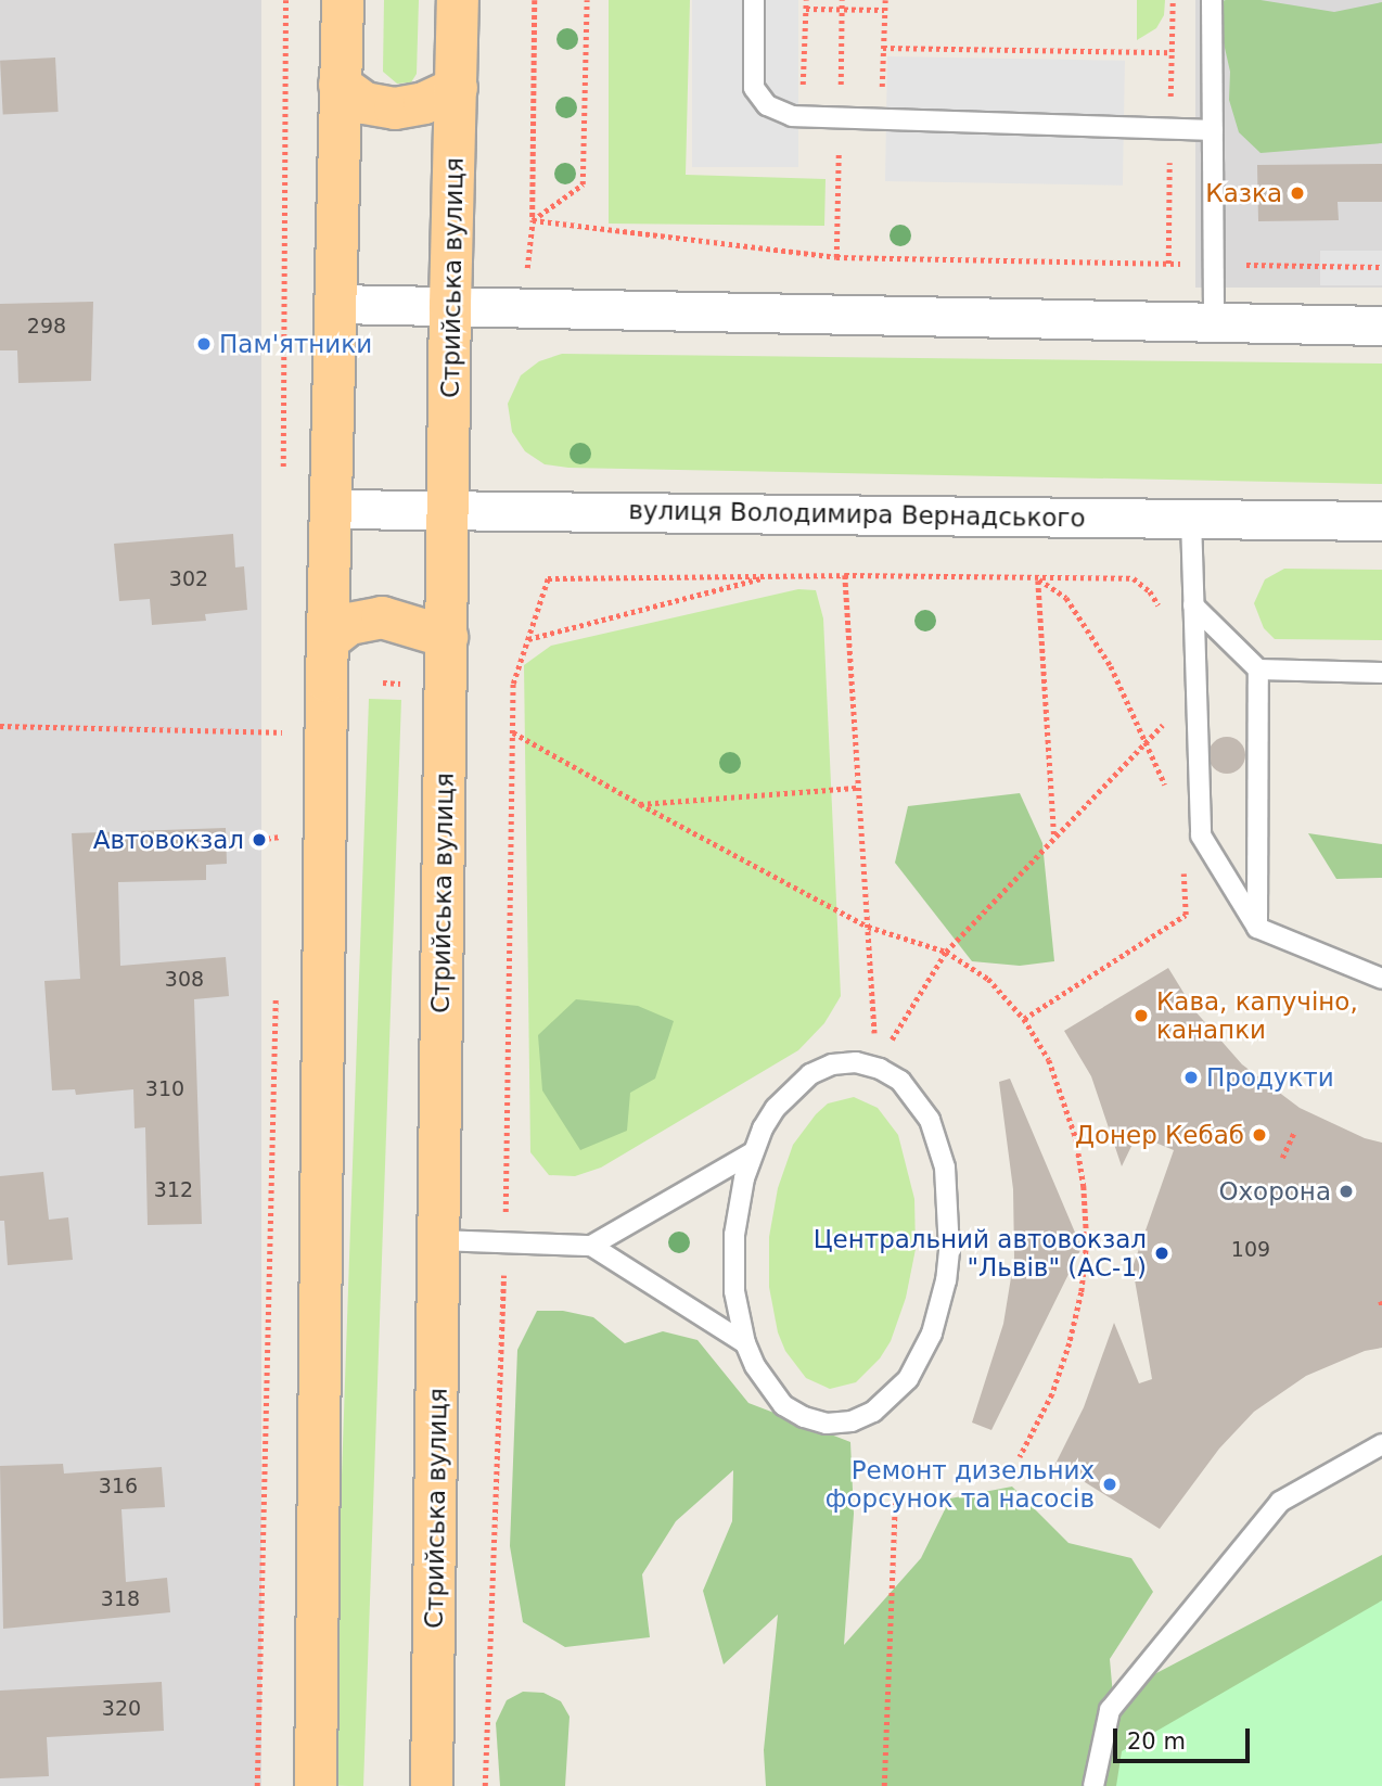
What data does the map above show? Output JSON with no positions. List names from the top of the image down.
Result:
{
  "streets": {
    "main road": ["Стрийська вулиця"],
    "street": ["вулиця Володимира Вернадського"]
  },
  "crossings": [
    ["Стрийська вулиця", "вулиця Володимира Вернадського"]
  ],
  "places": [
    "Казка",
    "Пам'ятники",
    "Автовокзал",
    "Кава, капучіно, канапки",
    "Продукти",
    "Донер Кебаб",
    "Охорона",
    "Центральний автовокзал \"Львів\" (АС-1)",
    "Ремонт дизельних форсунок та насосів"
  ],
  "house_numbers": [
    "298",
    "302",
    "308",
    "310",
    "312",
    "109",
    "316",
    "318",
    "320"
  ],
  "scale_bar": "20 m"
}
